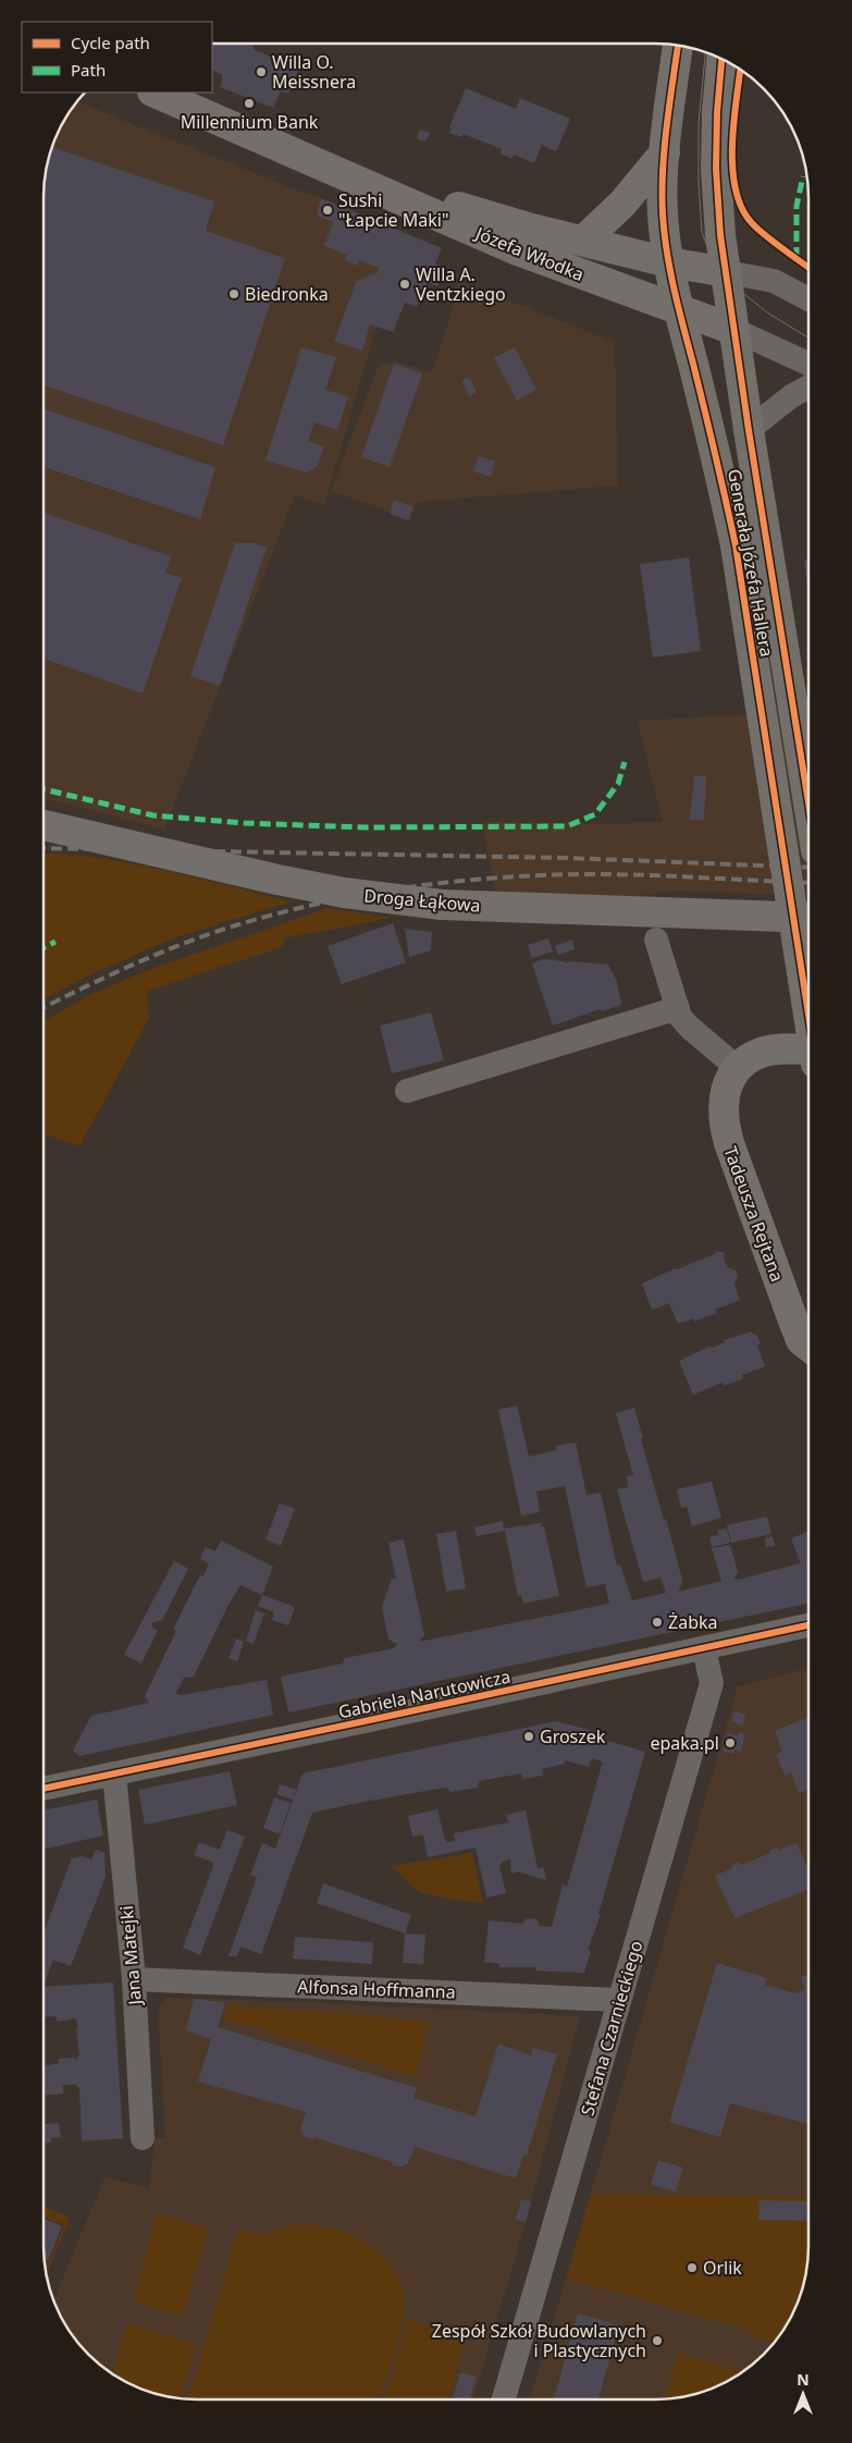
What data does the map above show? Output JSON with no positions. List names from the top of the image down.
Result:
{
  "streets": {
    "main road": [
      "Józefa Włodka",
      "Generała Józefa Hallera",
      "Droga Łąkowa",
      "Tadeusza Rejtana"
    ],
    "street": [
      "Gabriela Narutowicza",
      "Jana Matejki",
      "Alfonsa Hoffmanna",
      "Stefana Czarnieckiego"
    ]
  },
  "crossings": [
    ["Józefa Włodka", "Generała Józefa Hallera"],
    ["Gabriela Narutowicza", "Jana Matejki"],
    ["Gabriela Narutowicza", "Stefana Czarnieckiego"],
    ["Jana Matejki", "Alfonsa Hoffmanna"],
    ["Alfonsa Hoffmanna", "Stefana Czarnieckiego"]
  ],
  "places": [
    "Willa O. Meissnera",
    "Millennium Bank",
    "Sushi \"Łapcie Maki\"",
    "Willa A. Ventzkiego",
    "Biedronka",
    "Żabka",
    "Groszek",
    "epaka.pl",
    "Orlik",
    "Zespół Szkół Budowlanych i Plastycznych"
  ],
  "legend": ["Cycle path", "Path"],
  "north": "top"
}
